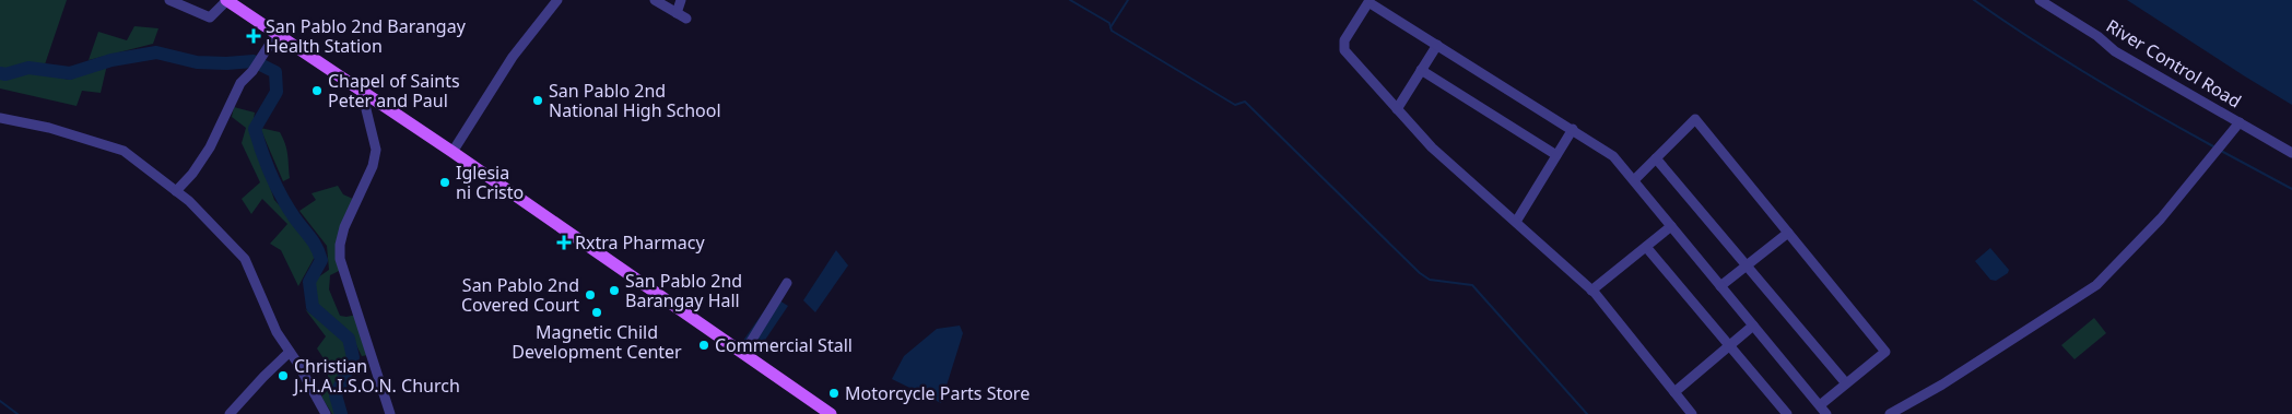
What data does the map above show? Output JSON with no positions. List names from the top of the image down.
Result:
{
  "streets": {
    "street": ["River Control Road"]
  },
  "places": {
    "health": ["San Pablo 2nd Barangay Health Station", "Rxtra Pharmacy"],
    "other": [
      "Chapel of Saints Peter and Paul",
      "San Pablo 2nd National High School",
      "Iglesia ni Cristo",
      "San Pablo 2nd Barangay Hall",
      "San Pablo 2nd Covered Court",
      "Magnetic Child Development Center",
      "Commercial Stall",
      "Christian J.H.A.I.S.O.N. Church",
      "Motorcycle Parts Store"
    ]
  }
}
